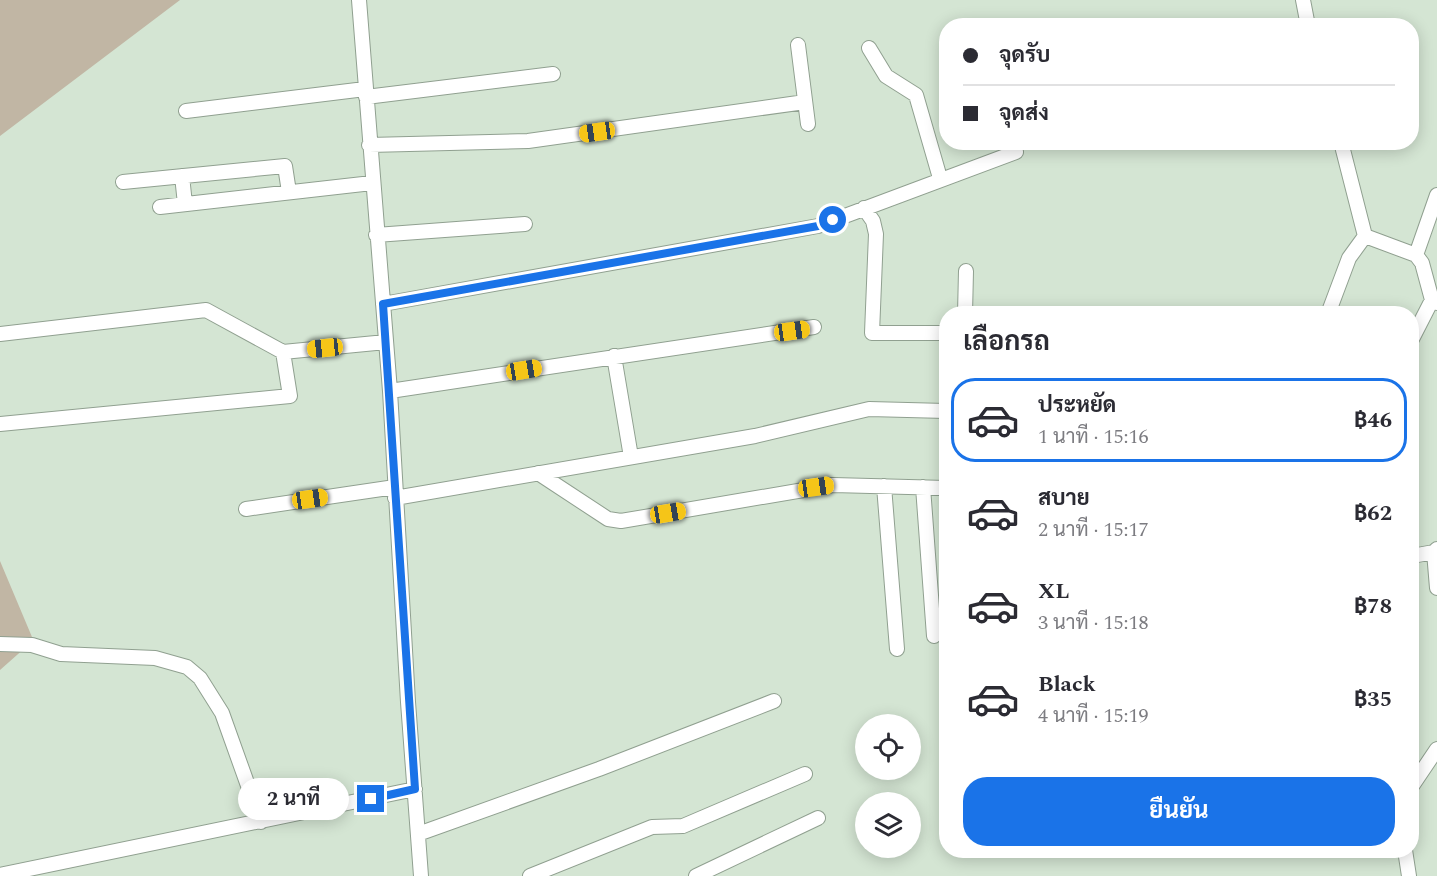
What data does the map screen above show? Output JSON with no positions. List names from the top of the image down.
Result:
{
  "page": {
    "banner": ["จุดรับ", "จุดส่ง"],
    "heading": "เลือกรถ",
    "list": [
      {
        "name": "ประหยัด",
        "note": "1 นาที · 15:16",
        "value": "฿46"
      },
      {
        "name": "สบาย",
        "note": "2 นาที · 15:17",
        "value": "฿62"
      },
      {
        "name": "XL",
        "note": "3 นาที · 15:18",
        "value": "฿78"
      },
      {
        "name": "Black",
        "note": "4 นาที · 15:19",
        "value": "฿35"
      }
    ],
    "buttons": "ยืนยัน",
    "bubble": "2 นาที"
  }
}
